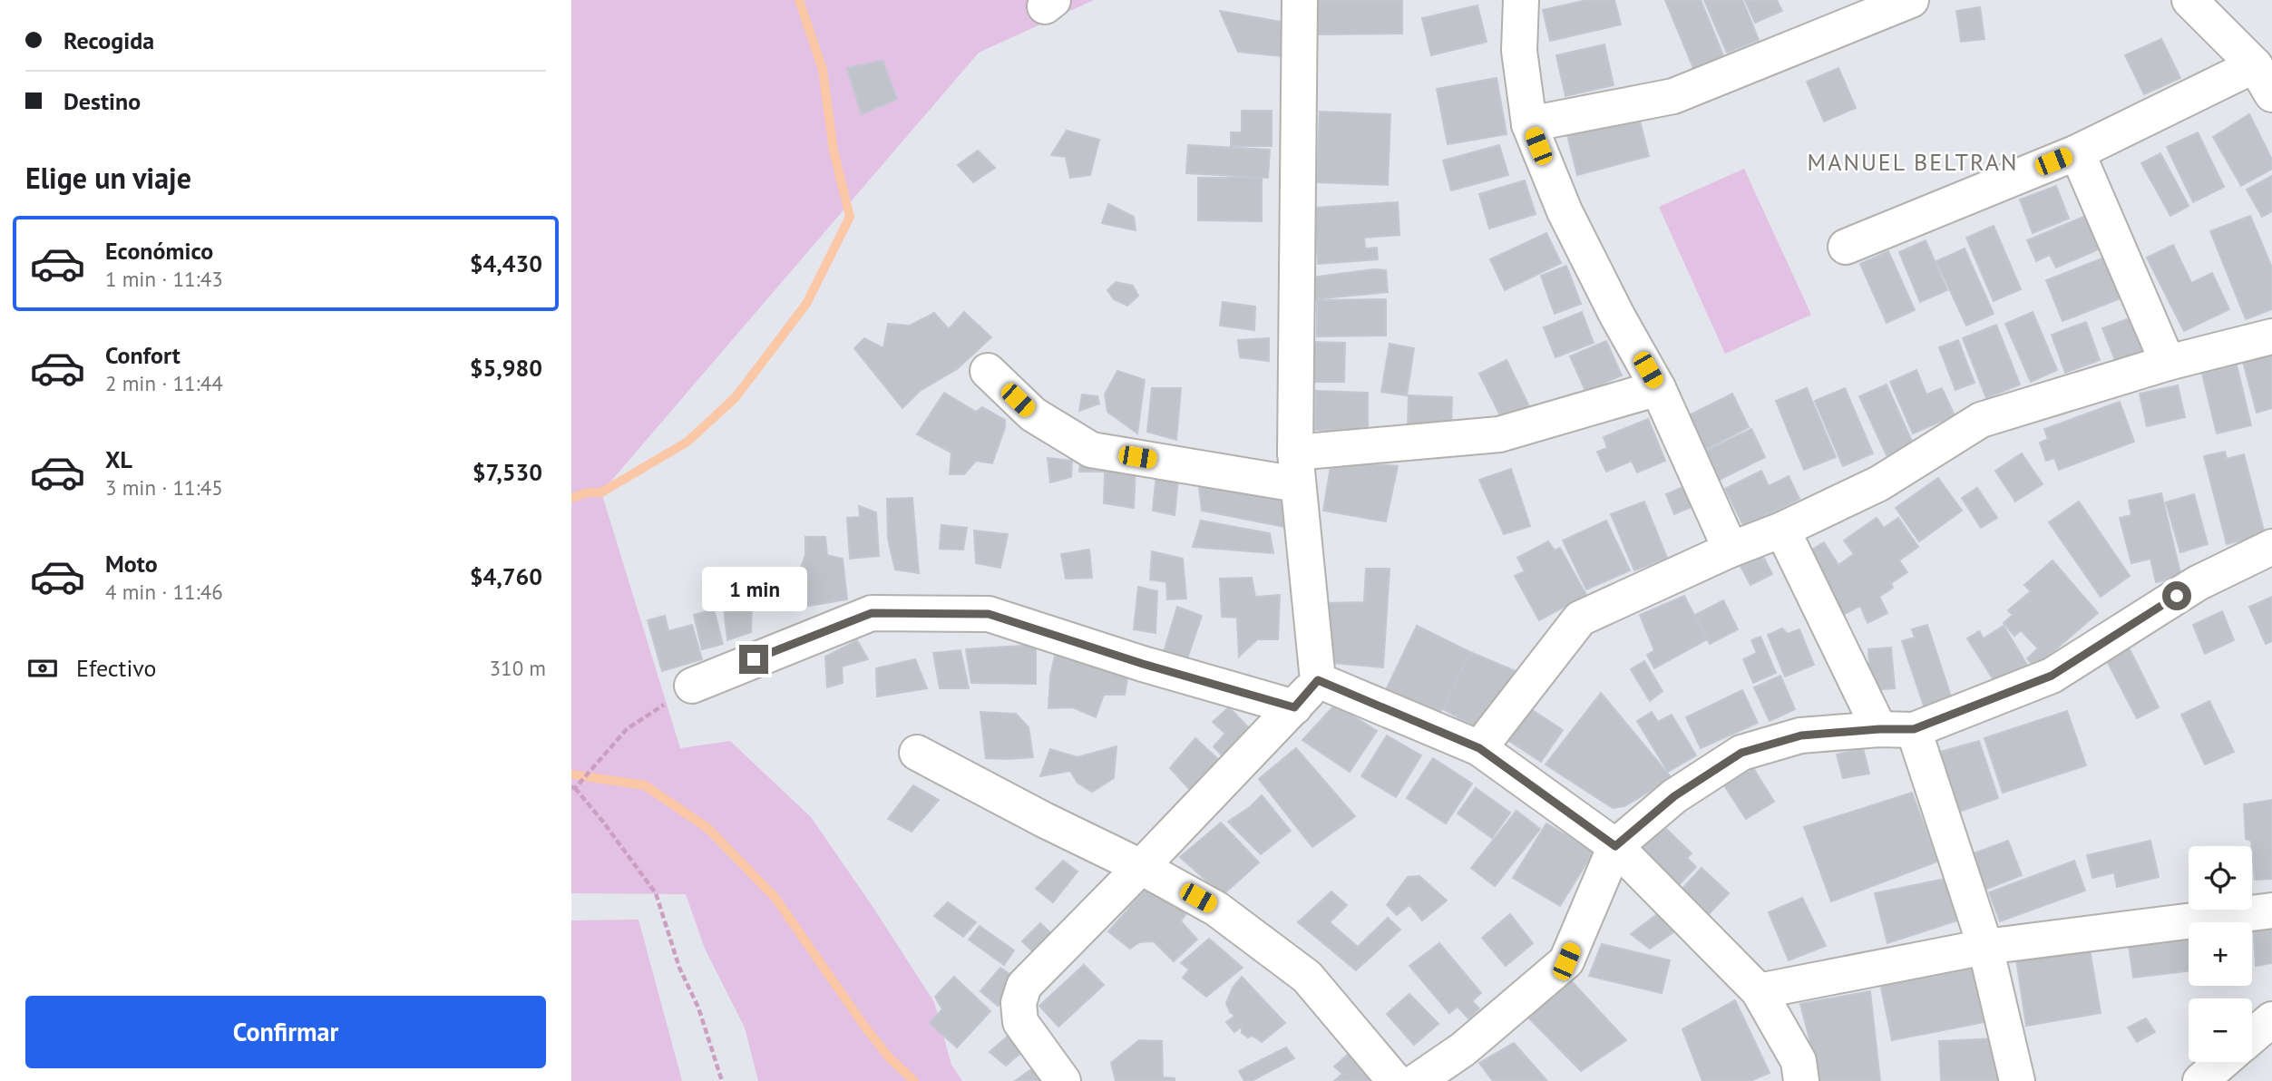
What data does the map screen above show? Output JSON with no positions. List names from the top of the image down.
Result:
{
  "districts": ["MANUEL BELTRAN"],
  "page": {
    "banner": ["Recogida", "Destino"],
    "heading": "Elige un viaje",
    "list": [
      {
        "name": "Económico",
        "note": "1 min · 11:43",
        "value": "$4,430"
      },
      {
        "name": "Confort",
        "note": "2 min · 11:44",
        "value": "$5,980"
      },
      {
        "name": "XL",
        "note": "3 min · 11:45",
        "value": "$7,530"
      },
      {
        "name": "Moto",
        "note": "4 min · 11:46",
        "value": "$4,760"
      }
    ],
    "bubble": "1 min",
    "pay": ["Efectivo", "310 m"],
    "map_buttons": ["+", "−"],
    "buttons": "Confirmar"
  }
}
